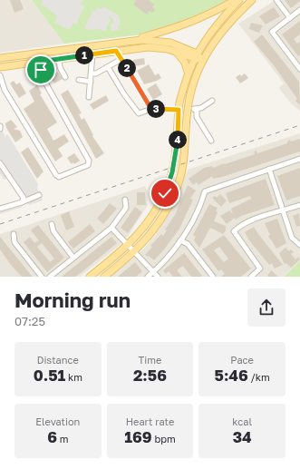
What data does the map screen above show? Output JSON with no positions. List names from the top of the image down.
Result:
{
  "page": {
    "pins": [
      "1",
      "2",
      "3",
      "4"
    ],
    "heading": ["Morning run", "07:25"],
    "stats": [
      ["Distance", "0.51 km"],
      ["Time", "2:56"],
      ["Pace", "5:46 /km"],
      ["Elevation", "6 m"],
      ["Heart rate", "169 bpm"],
      ["kcal", "34"]
    ]
  }
}
